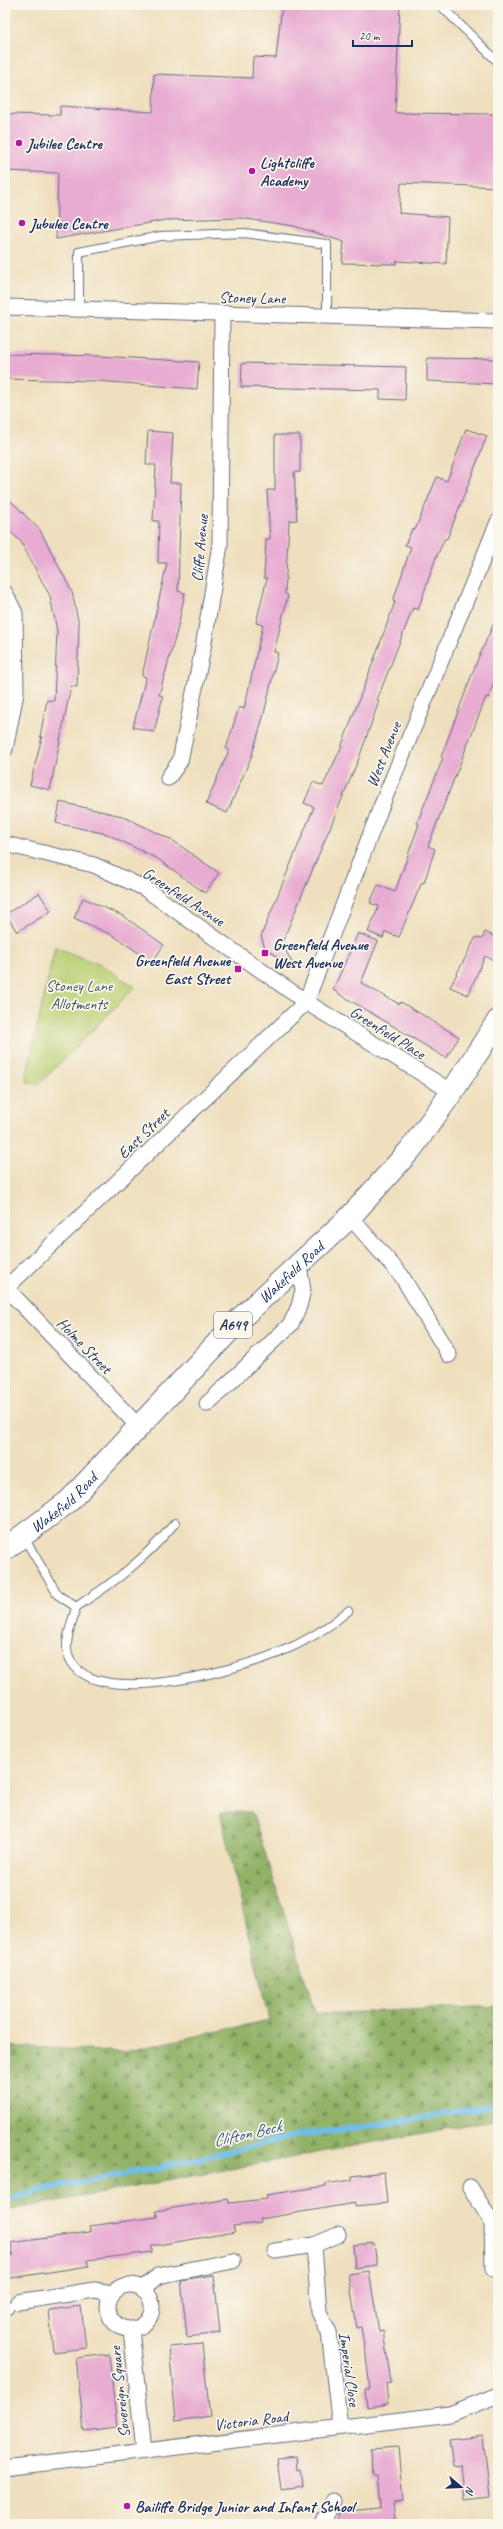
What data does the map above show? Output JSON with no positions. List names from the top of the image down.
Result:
{
  "streets": {
    "main road": ["Wakefield Road", "A649"],
    "street": [
      "Stoney Lane",
      "Cliffe Avenue",
      "West Avenue",
      "Greenfield Avenue",
      "Greenfield Place",
      "East Street",
      "Holme Street",
      "Imperial Close",
      "Sovereign Square",
      "Victoria Road"
    ]
  },
  "crossings": [
    ["Stoney Lane", "Cliffe Avenue"],
    ["West Avenue", "Greenfield Avenue"],
    ["West Avenue", "Greenfield Place"],
    ["West Avenue", "East Street"],
    ["Greenfield Avenue", "Greenfield Place"],
    ["Greenfield Avenue", "East Street"],
    ["Greenfield Place", "East Street"],
    ["Greenfield Place", "Wakefield Road"],
    ["East Street", "Holme Street"],
    ["Wakefield Road", "Holme Street"],
    ["Imperial Close", "Victoria Road"],
    ["Sovereign Square", "Victoria Road"]
  ],
  "water": ["Clifton Beck"],
  "parks": ["Stoney Lane Allotments"],
  "places": {
    "other": [
      "Jubilee Centre",
      "Lightcliffe Academy",
      "Jubulee Centre",
      "Bailiffe Bridge Junior and Infant School"
    ],
    "transit": ["Greenfield Avenue West Avenue", "Greenfield Avenue East Street"]
  },
  "scale_bar": "20 m",
  "north": "right"
}
